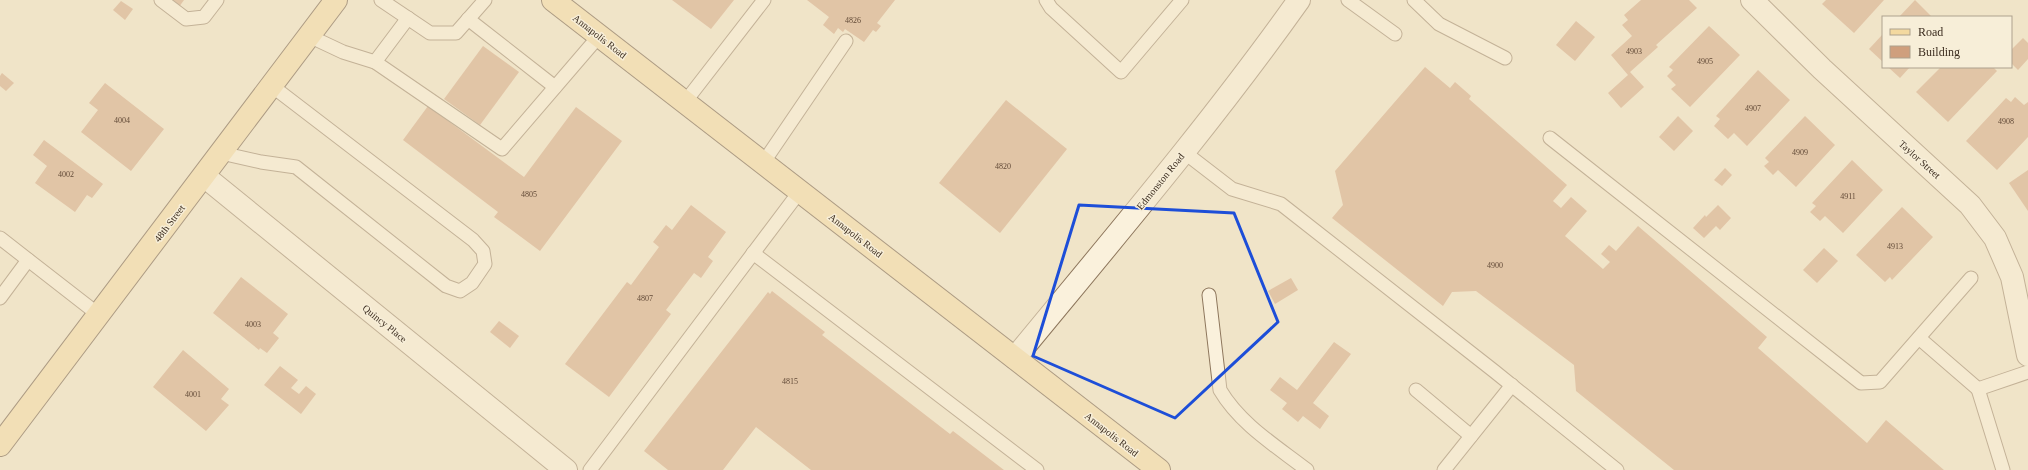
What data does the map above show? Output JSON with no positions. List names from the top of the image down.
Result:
{
  "streets": {
    "main road": ["Annapolis Road", "48th Street"],
    "street": ["Taylor Street", "Edmonston Road", "Quincy Place"]
  },
  "crossings": [
    ["Annapolis Road", "Edmonston Road"],
    ["48th Street", "Quincy Place"]
  ],
  "house_numbers": [
    "4826",
    "4903",
    "4905",
    "4907",
    "4004",
    "4908",
    "4909",
    "4820",
    "4002",
    "4805",
    "4911",
    "4913",
    "4900",
    "4807",
    "4003",
    "4815",
    "4001"
  ],
  "legend": ["Road", "Building"]
}
